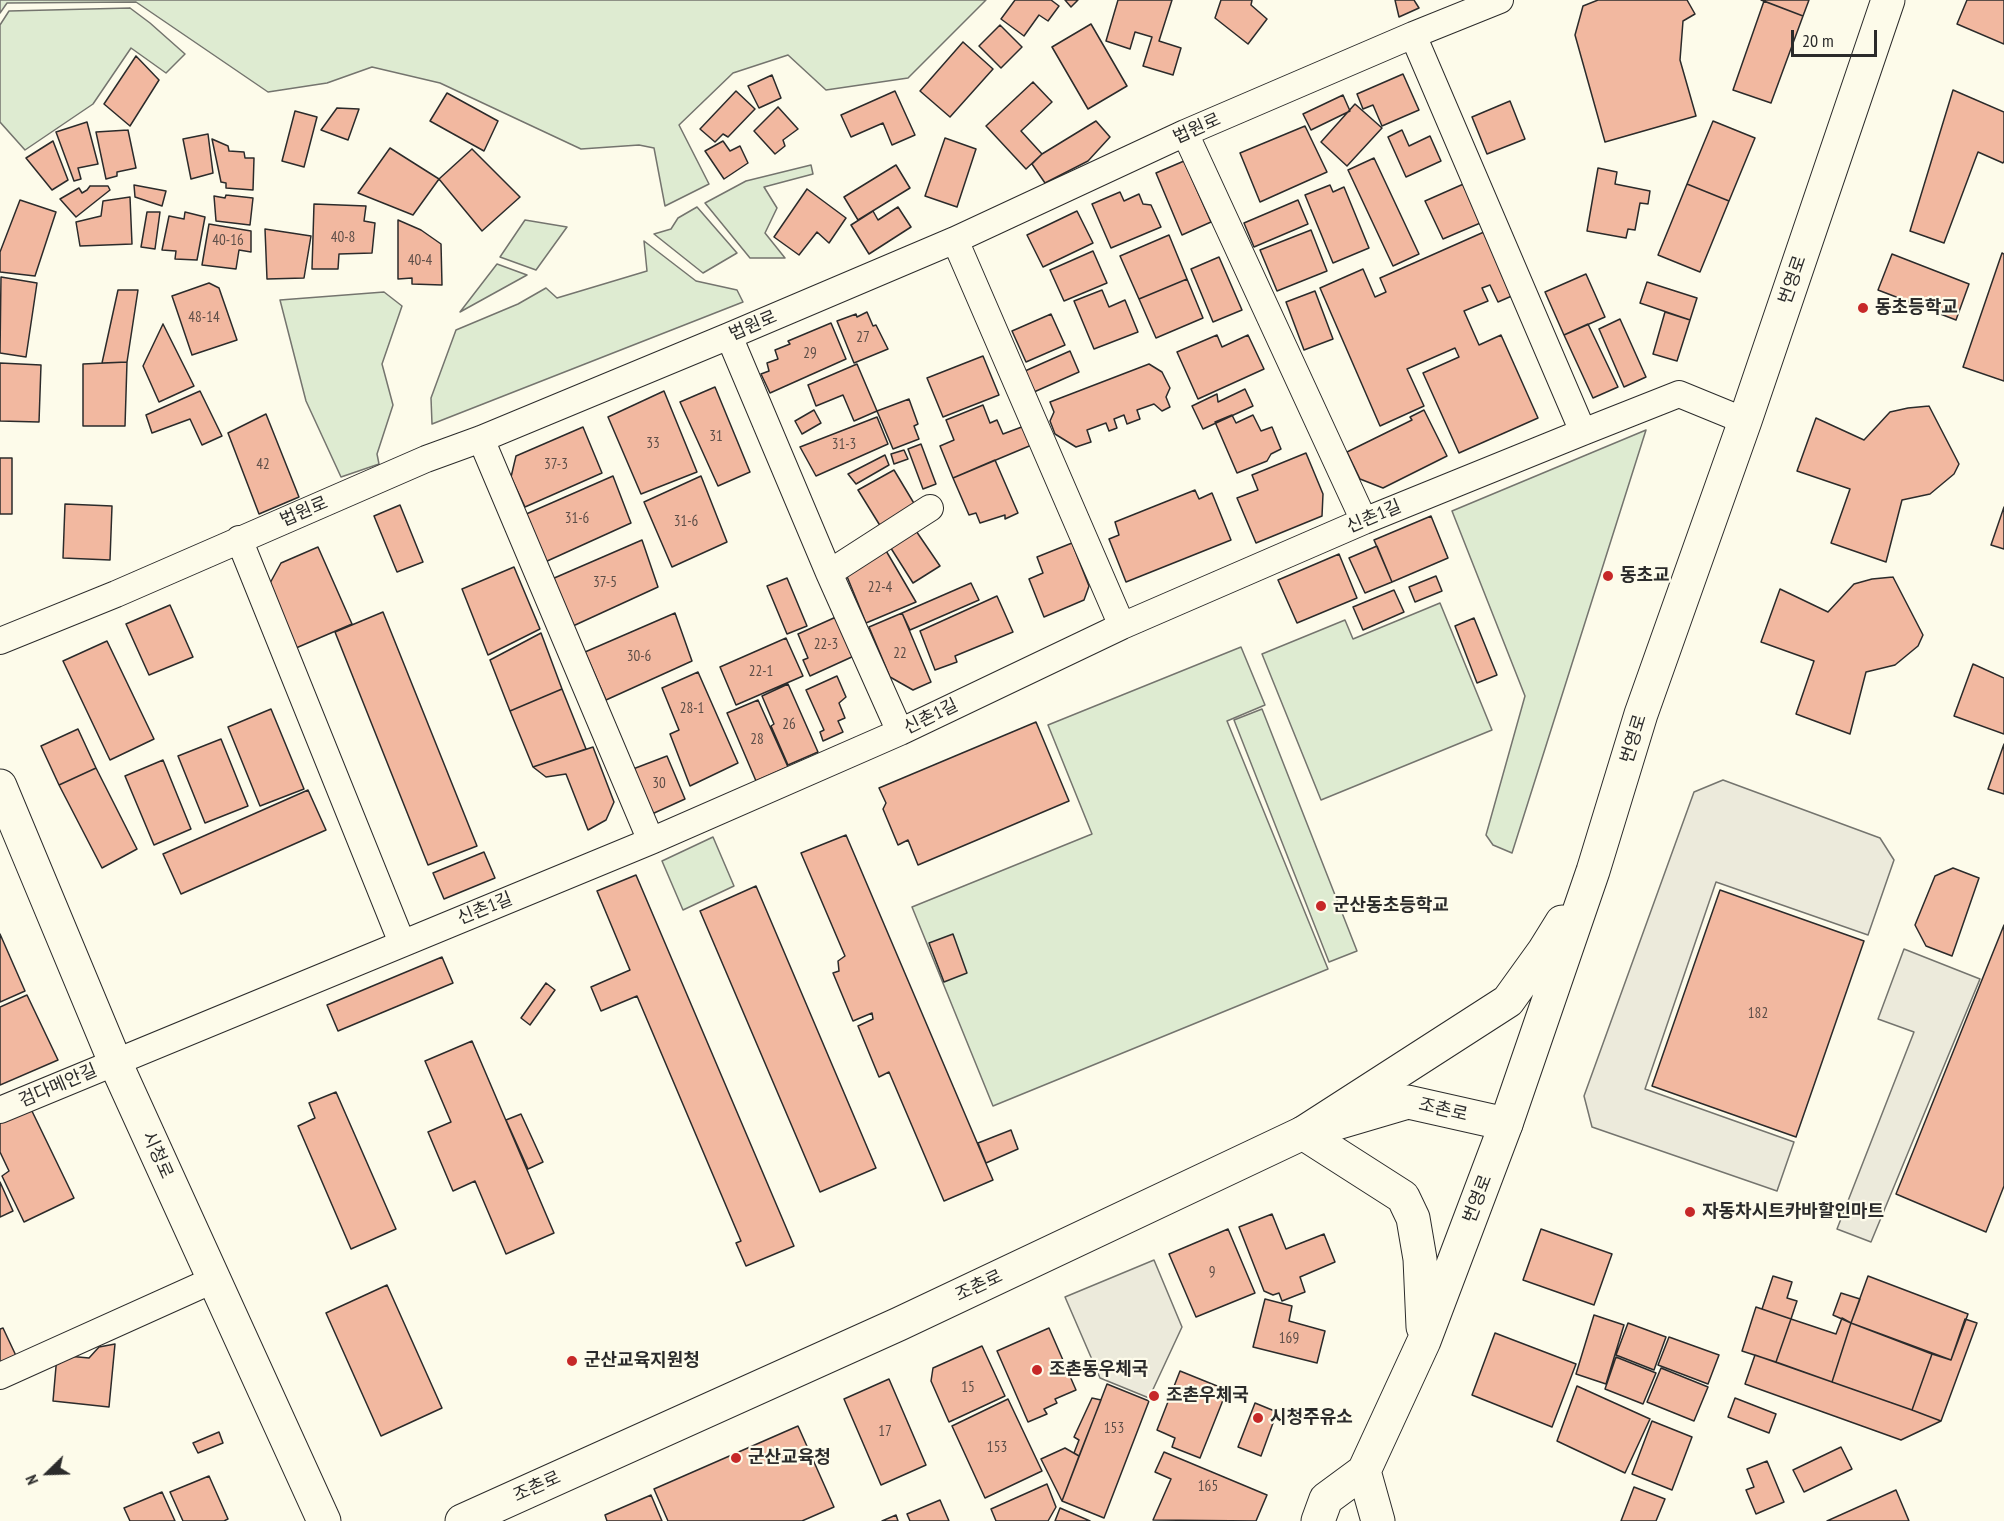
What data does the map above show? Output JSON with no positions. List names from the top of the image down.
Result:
{
  "streets": {
    "main road": ["번영로", "조촌로", "시청로"],
    "street": ["법원로", "신촌1길", "검다메안길"]
  },
  "crossings": [
    ["번영로", "신촌1길"],
    ["번영로", "조촌로"],
    ["신촌1길", "검다메안길"],
    ["신촌1길", "시청로"],
    ["검다메안길", "시청로"]
  ],
  "places": [
    "동초등학교",
    "동초교",
    "군산동초등학교",
    "자동차시트카바할인마트",
    "군산교육지원청",
    "조촌동우체국",
    "조촌우체국",
    "시청주유소",
    "군산교육청"
  ],
  "house_numbers": [
    "40-8",
    "40-16",
    "40-4",
    "48-14",
    "27",
    "29",
    "31",
    "33",
    "31-3",
    "42",
    "37-3",
    "31-6",
    "31-6",
    "37-5",
    "22-4",
    "22-3",
    "22",
    "30-6",
    "22-1",
    "28-1",
    "26",
    "28",
    "30",
    "182",
    "9",
    "169",
    "15",
    "153",
    "17",
    "153",
    "165"
  ],
  "scale_bar": "20 m",
  "north": "bottom left"
}
